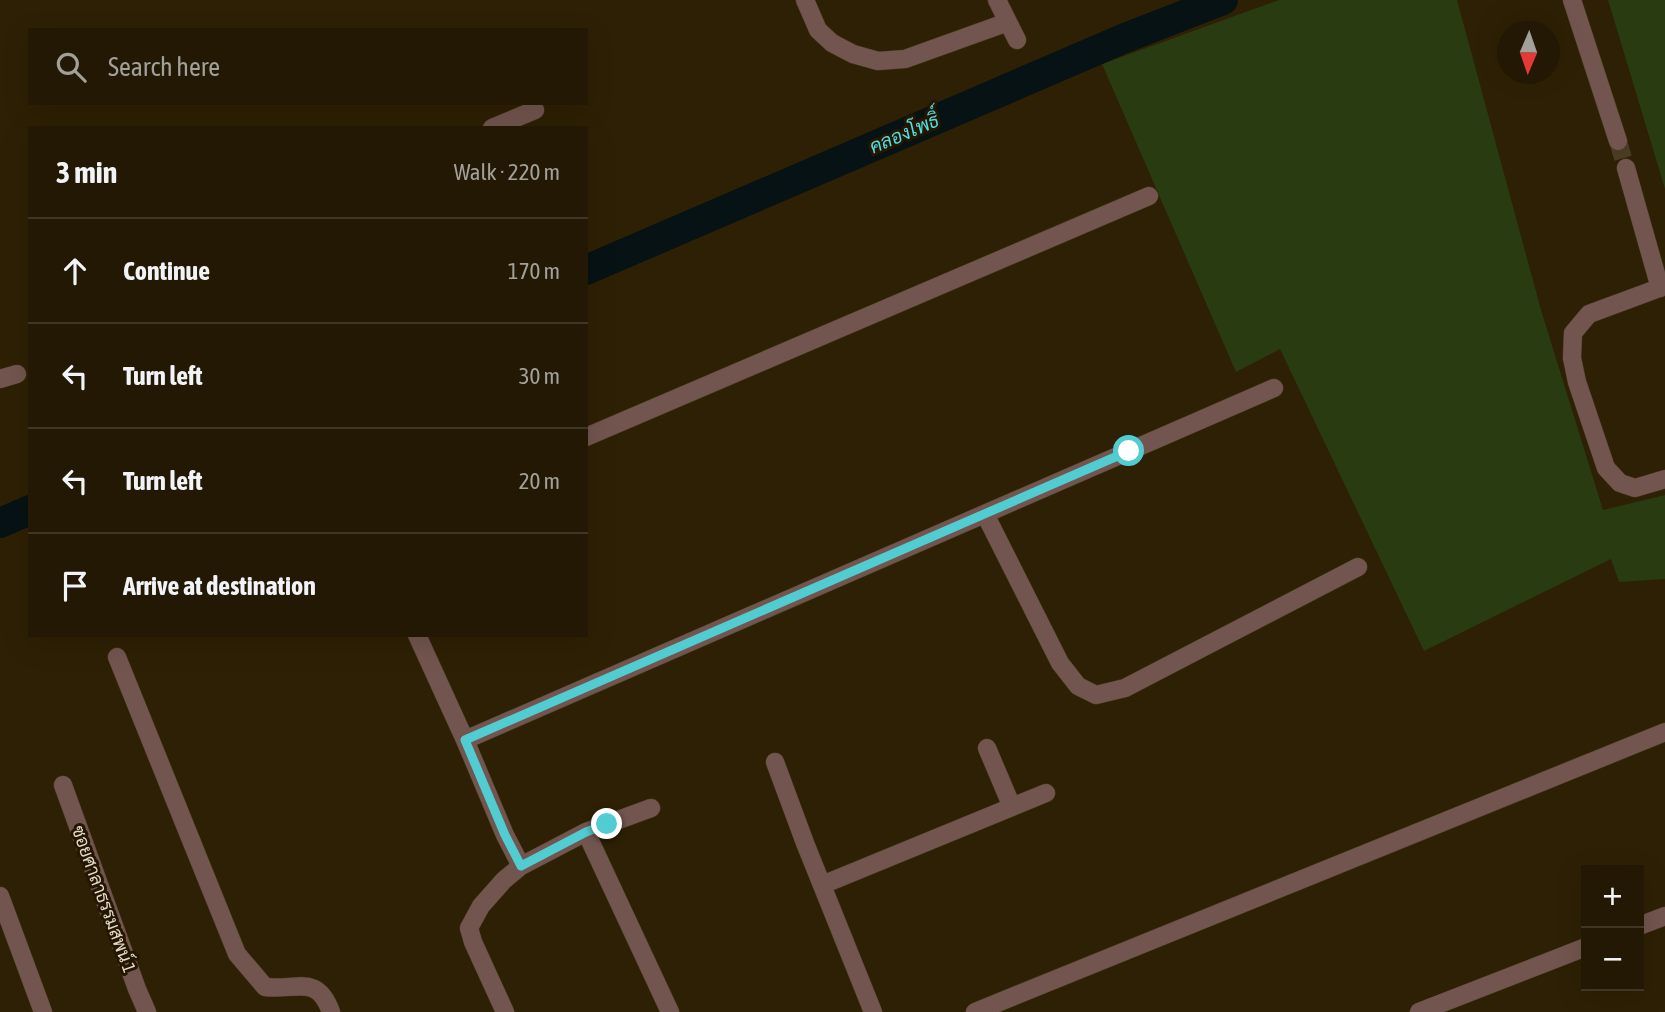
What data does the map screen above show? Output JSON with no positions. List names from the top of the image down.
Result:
{
  "streets": {
    "street": ["ซอยศาลาธรรมสพน์ 1"]
  },
  "water": ["คลองโพธิ์"],
  "north": "bottom",
  "page": {
    "search": "Search here",
    "heading": ["3 min", "Walk · 220 m"],
    "list": [
      ["Continue", "170 m"],
      ["Turn left", "30 m"],
      ["Turn left", "20 m"],
      "Arrive at destination"
    ],
    "map_buttons": ["+", "−"]
  }
}
